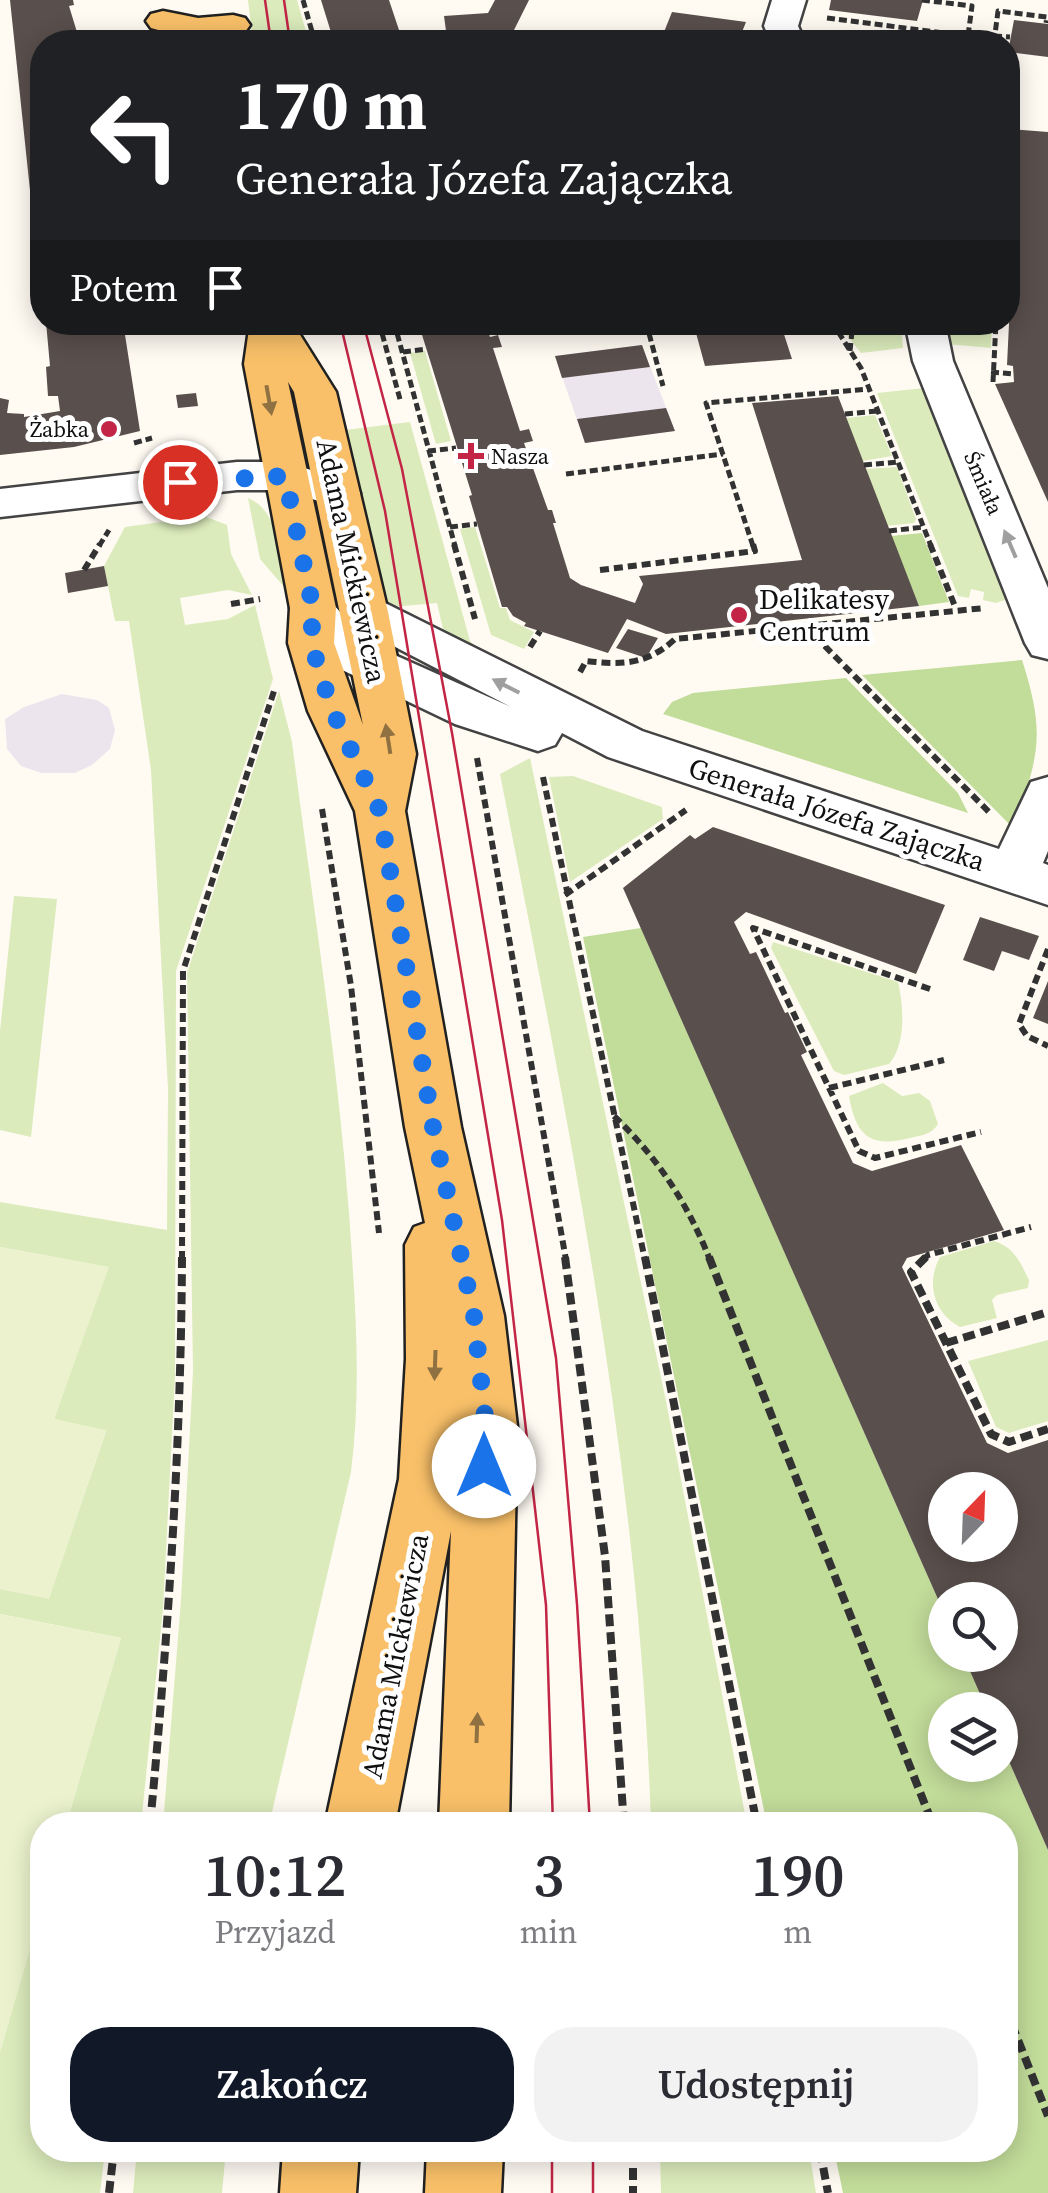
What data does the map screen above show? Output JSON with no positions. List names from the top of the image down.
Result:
{
  "streets": {
    "main road": ["Adama Mickiewicza"],
    "street": ["Śmiała", "Generała Józefa Zajączka"]
  },
  "crossings": [
    ["Adama Mickiewicza", "Generała Józefa Zajączka"]
  ],
  "one_way": ["Śmiała"],
  "places": {
    "other": ["Żabka", "Delikatesy Centrum"],
    "health": ["Nasza"]
  },
  "north": "top right",
  "page": {
    "turn": ["170 m", "Generała Józefa Zajączka"],
    "then": "Potem",
    "eta": [
      "10:12",
      "Przyjazd",
      "3",
      "min",
      "190",
      "m"
    ],
    "buttons": ["Zakończ", "Udostępnij"]
  }
}
